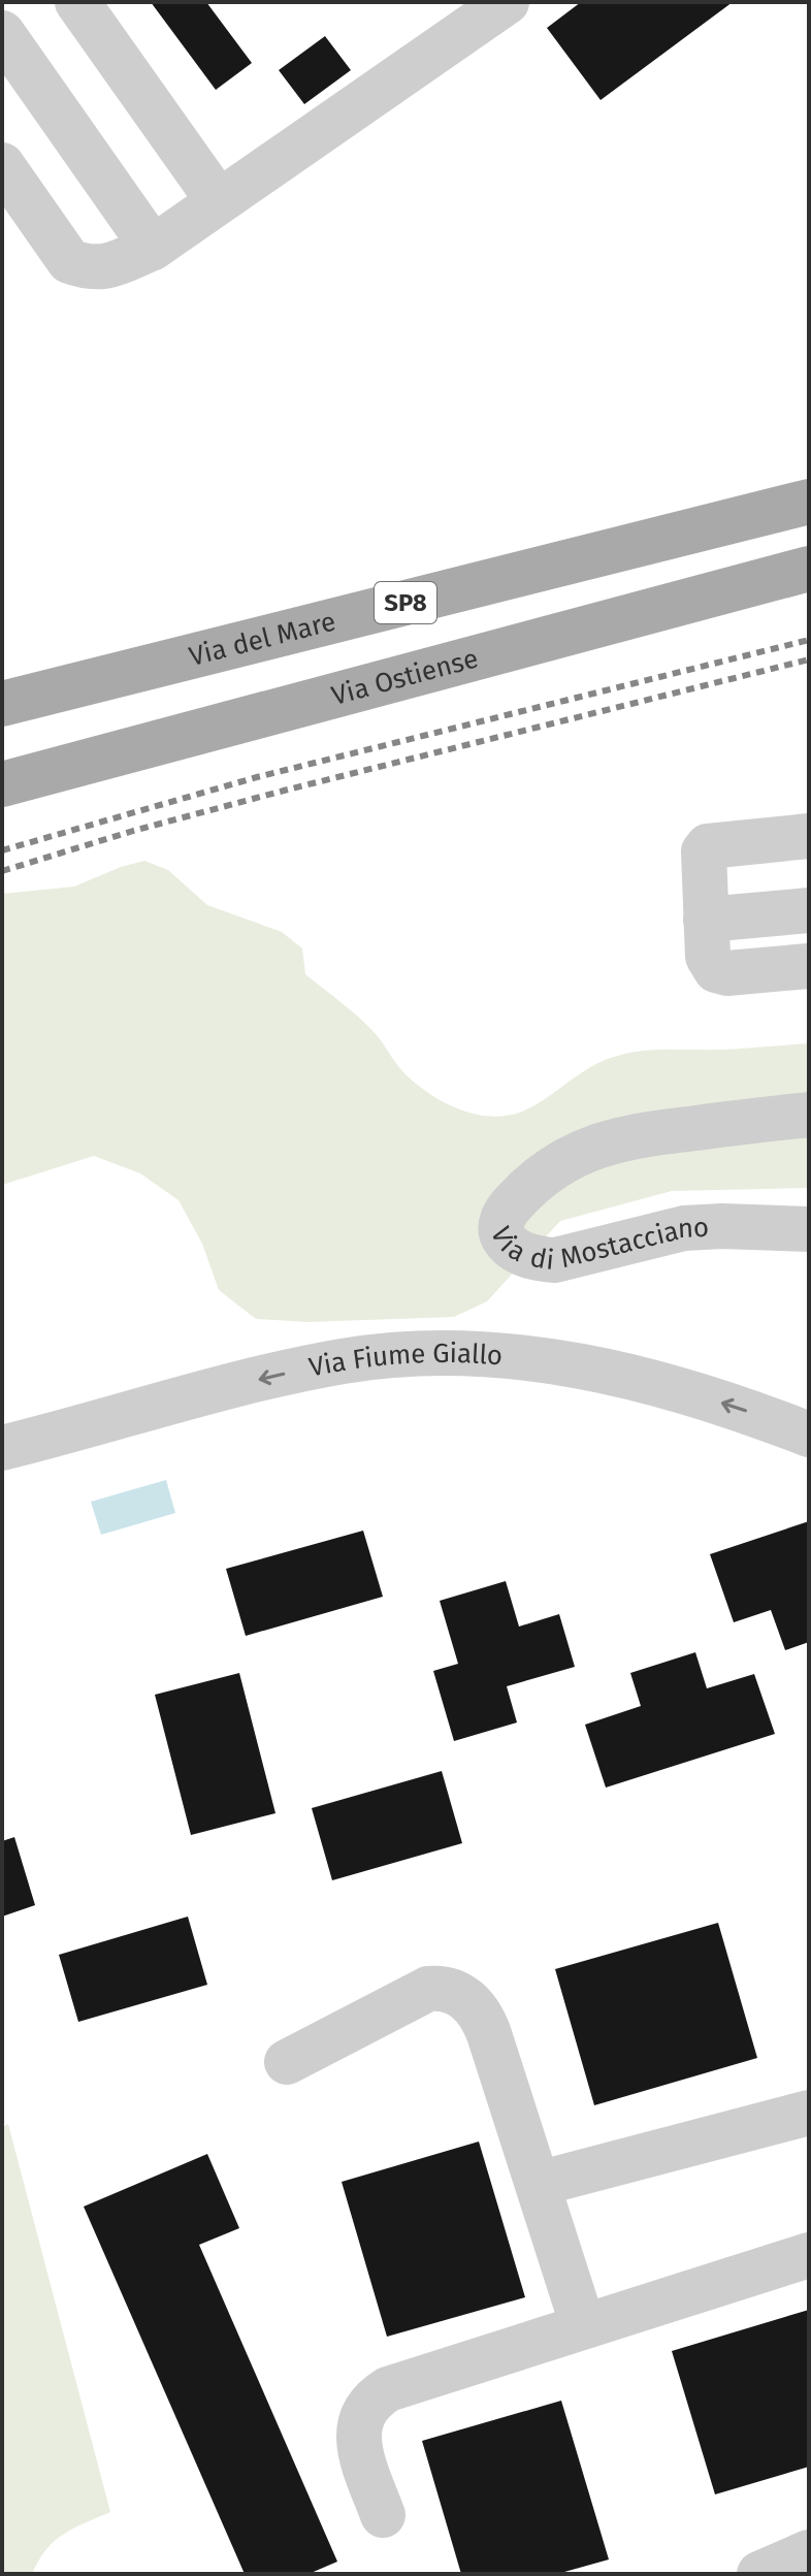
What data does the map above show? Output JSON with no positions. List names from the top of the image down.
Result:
{
  "streets": {
    "main road": ["SP8", "Via del Mare", "Via Ostiense"],
    "street": ["Via di Mostacciano", "Via Fiume Giallo"]
  },
  "one_way": ["Via Fiume Giallo"]
}
